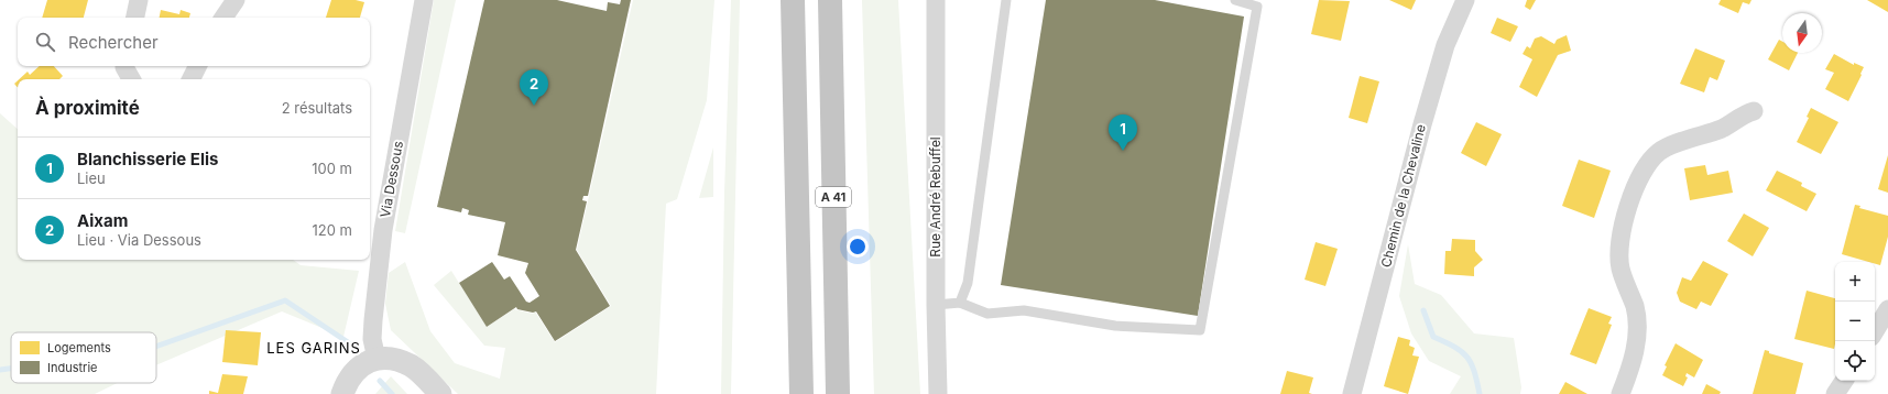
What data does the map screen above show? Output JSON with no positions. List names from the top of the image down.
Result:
{
  "streets": {
    "highway": ["A 41"],
    "street": ["Via Dessous", "Chemin de la Chevaline", "Rue André Rebuffel"]
  },
  "districts": ["LES GARINS"],
  "legend": ["Logements", "Industrie"],
  "north": "bottom",
  "page": {
    "search": "Rechercher",
    "pins": ["2", "1"],
    "heading": ["À proximité", "2 résultats"],
    "list": [
      {
        "mark": "1",
        "name": "Blanchisserie Elis",
        "note": "Lieu",
        "value": "100 m"
      },
      {
        "mark": "2",
        "name": "Aixam",
        "note": "Lieu · Via Dessous",
        "value": "120 m"
      }
    ],
    "map_buttons": ["+", "−"]
  }
}
